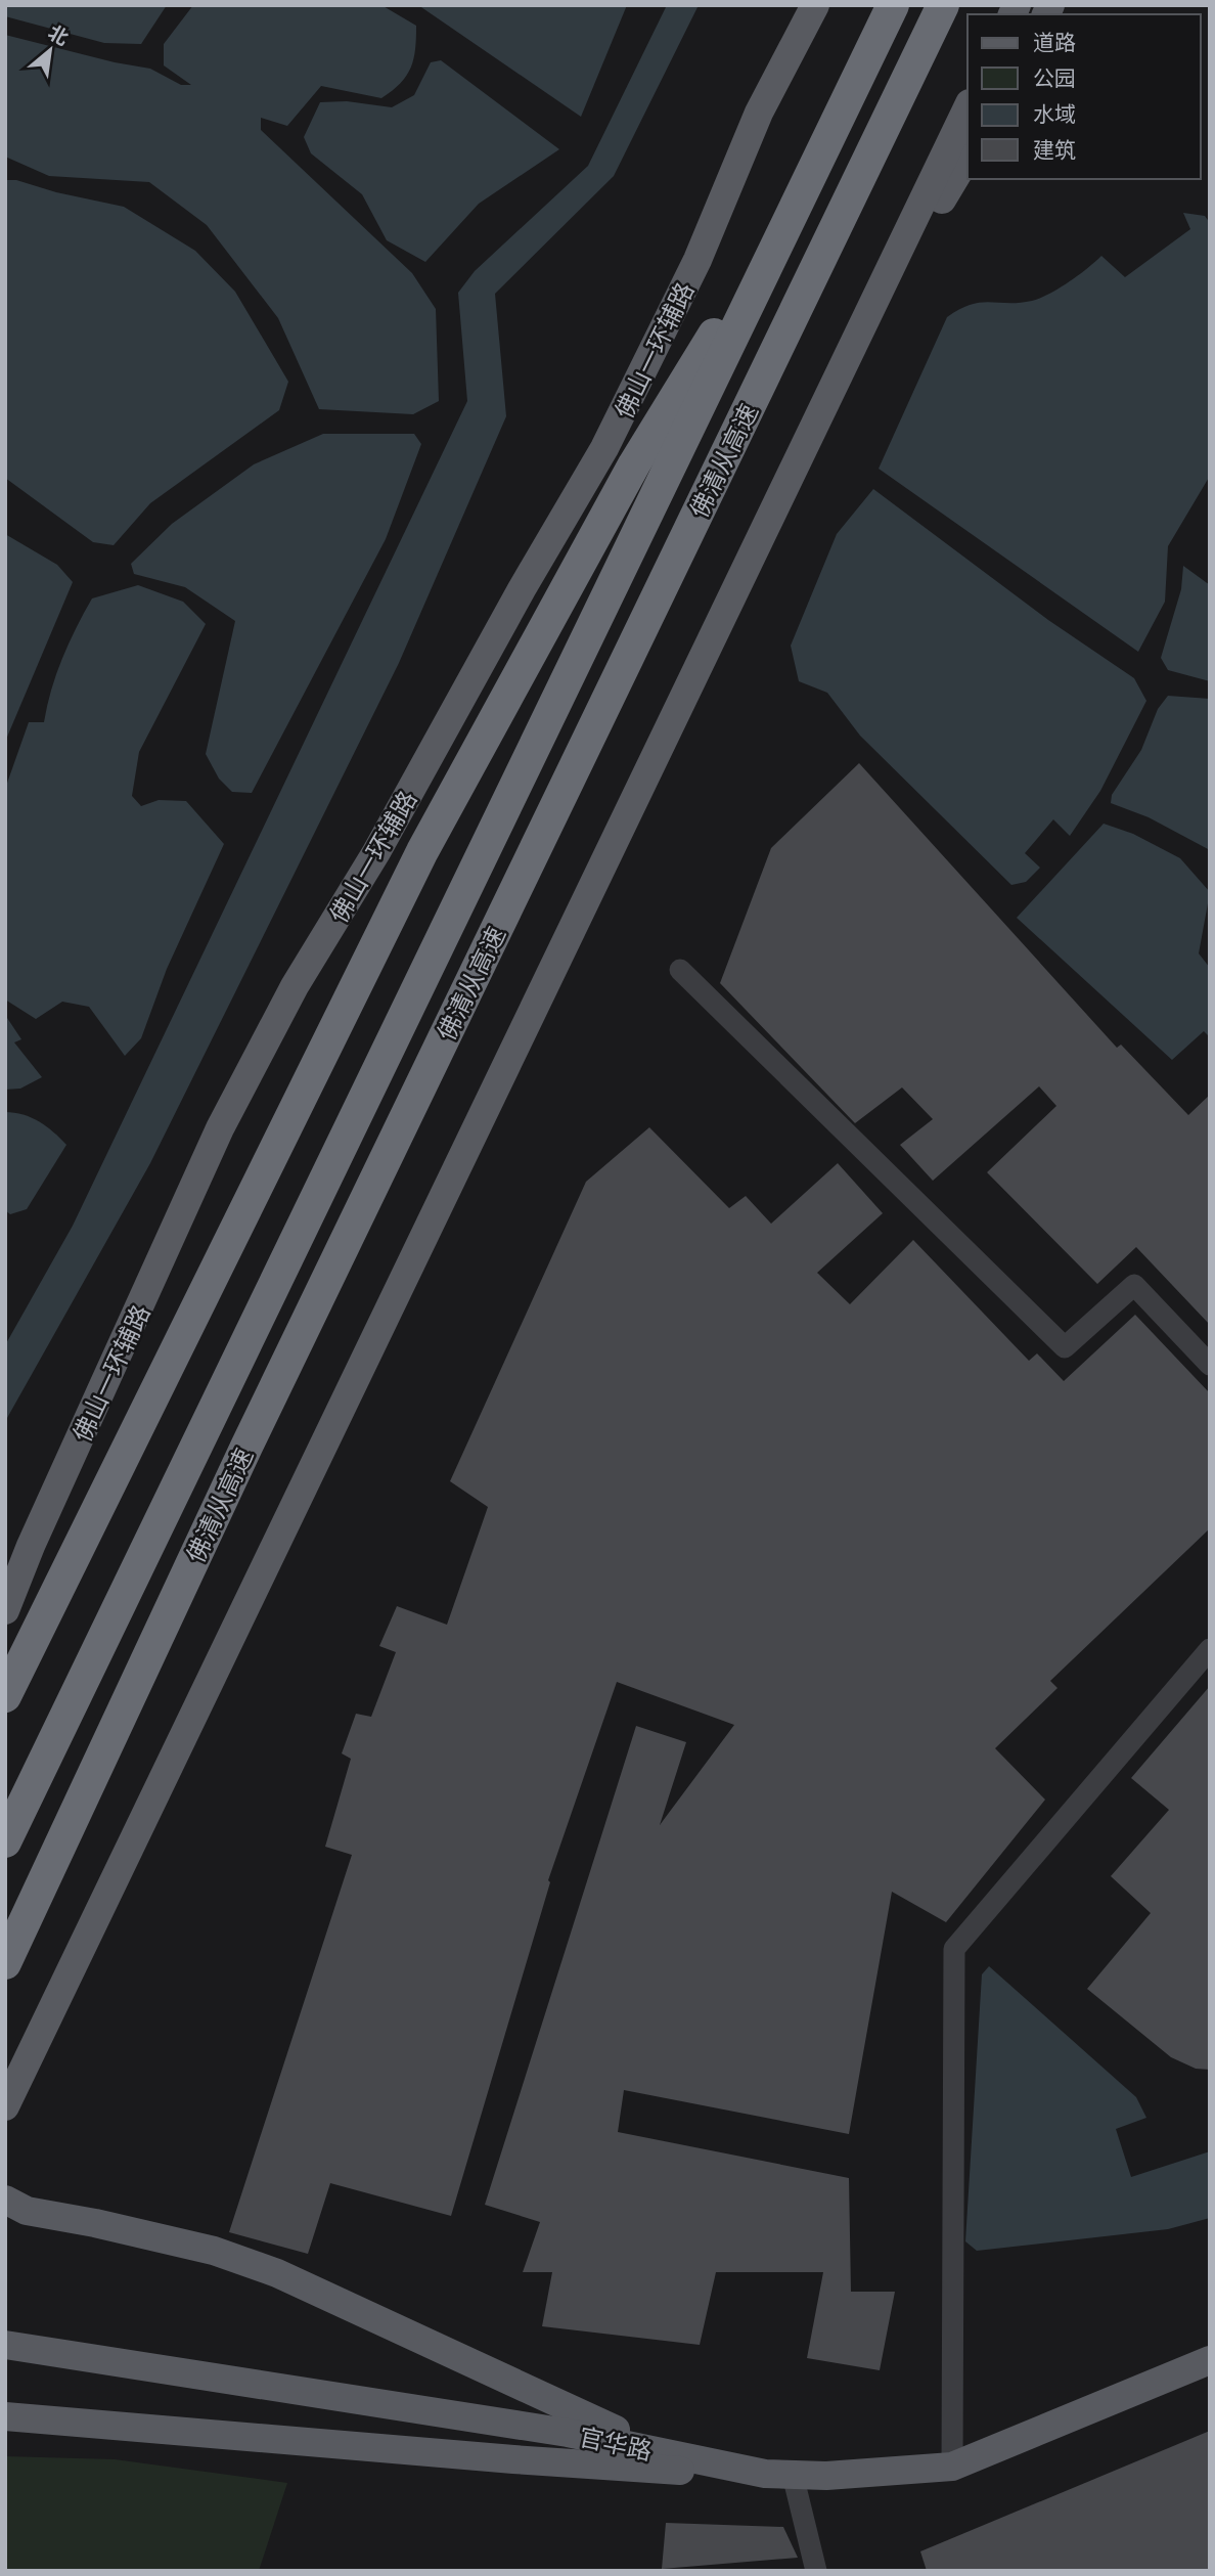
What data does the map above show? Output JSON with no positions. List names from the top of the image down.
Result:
{
  "streets": {
    "highway": ["佛清从高速"],
    "main road": ["佛山一环辅路", "官华路"]
  },
  "legend": [
    "道路",
    "公园",
    "水域",
    "建筑"
  ],
  "north": "top right"
}
